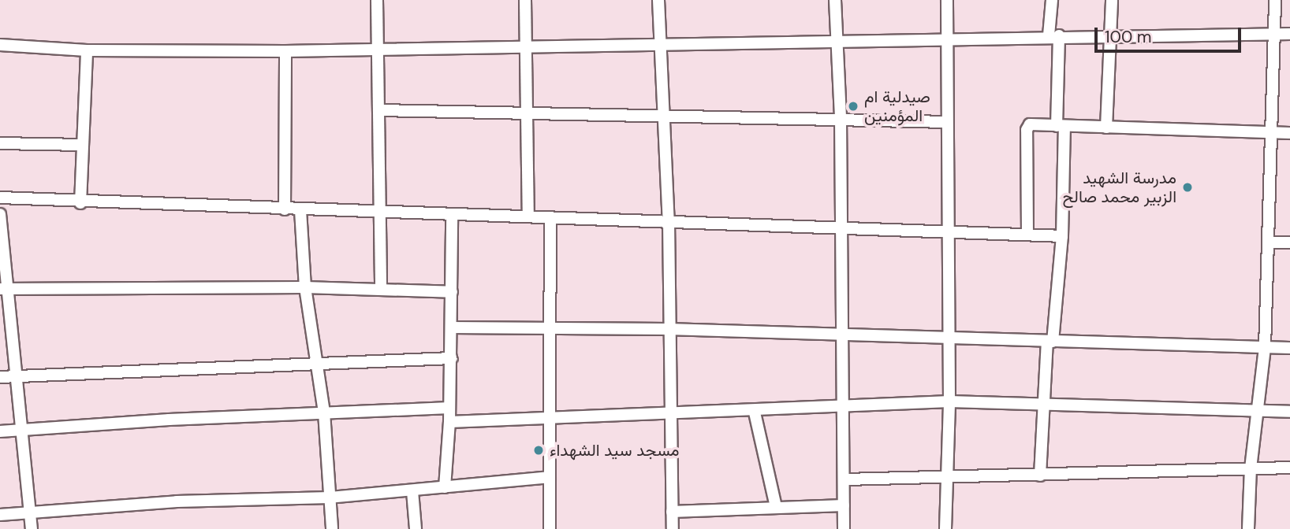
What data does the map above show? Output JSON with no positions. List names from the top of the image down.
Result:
{
  "places": ["صيدلية ام المؤمنين", "مدرسة الشهيد الزبير محمد صالح", "مسجد سيد الشهداء"],
  "scale_bar": "100 m"
}
